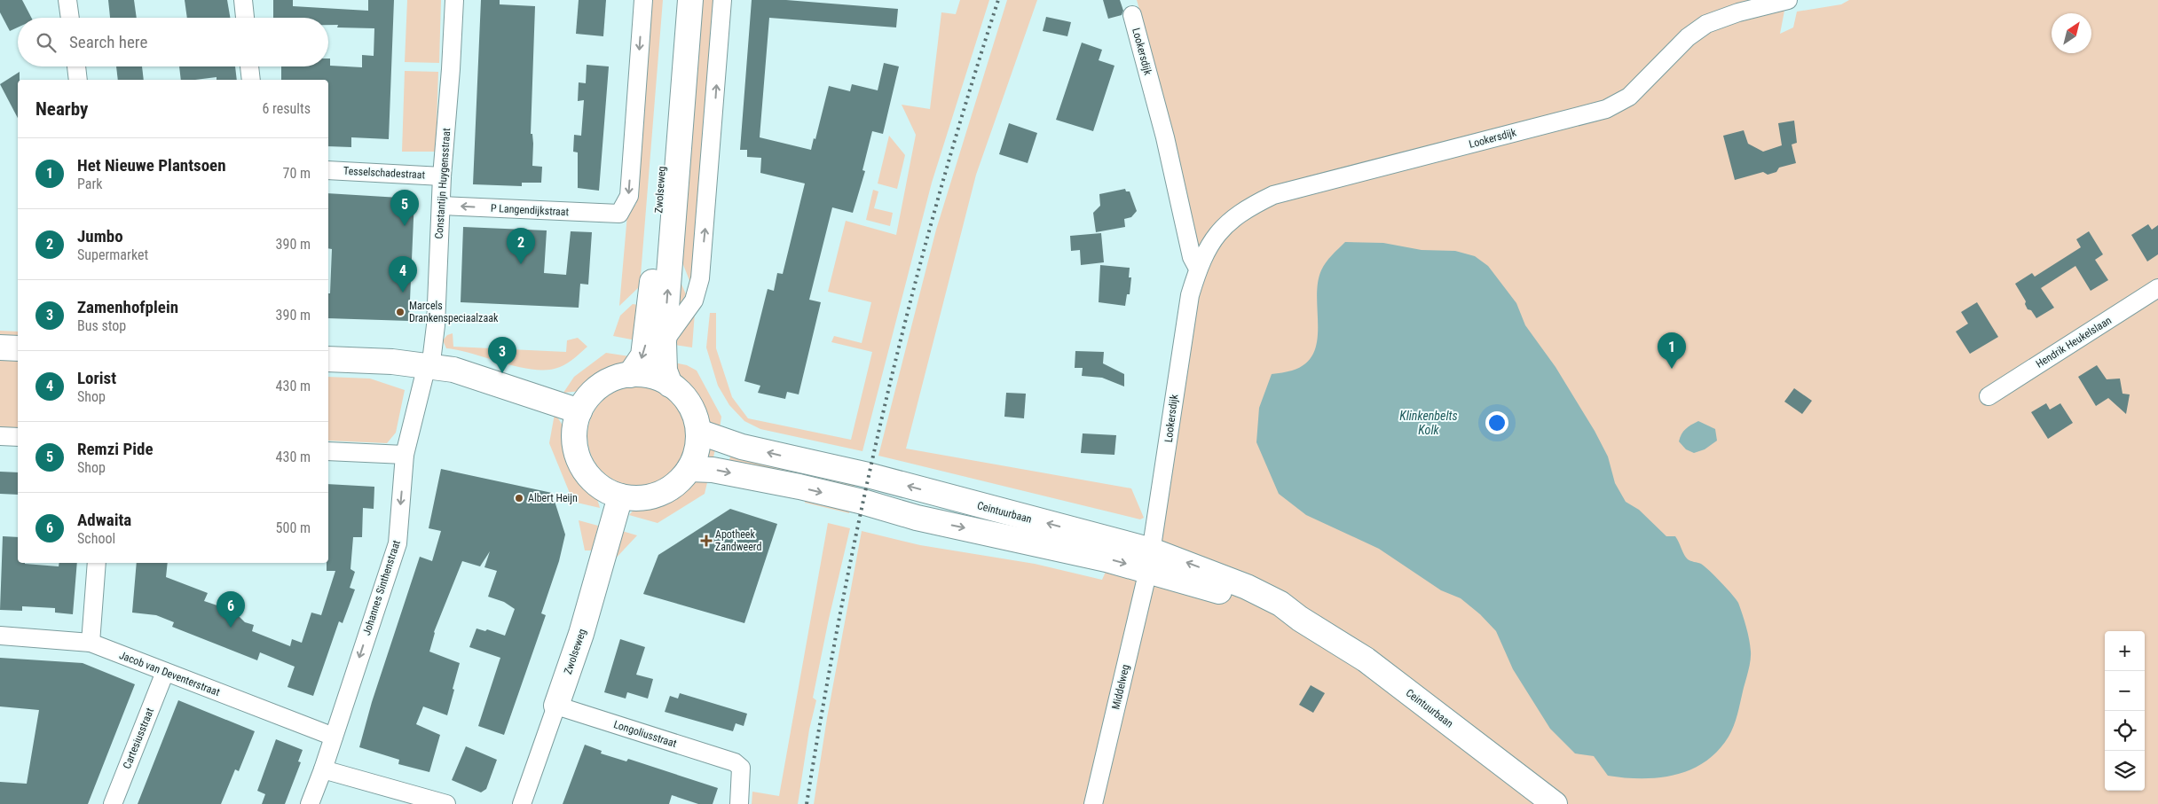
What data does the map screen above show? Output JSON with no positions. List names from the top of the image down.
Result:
{
  "streets": {
    "street": [
      "Lookersdijk",
      "Tesselschadestraat",
      "Constantijn Huygensstraat",
      "Zwolseweg",
      "P Langendijkstraat",
      "Hendrik Heukelslaan",
      "Ceintuurbaan",
      "Johannes Sinthenstraat",
      "Jacob van Deventerstraat",
      "Middelweg",
      "Longoliusstraat",
      "Cartesiusstraat"
    ]
  },
  "crossings": [
    ["Lookersdijk", "Ceintuurbaan"],
    ["Lookersdijk", "Middelweg"],
    ["Tesselschadestraat", "Constantijn Huygensstraat"],
    ["Constantijn Huygensstraat", "P Langendijkstraat"],
    ["Constantijn Huygensstraat", "Johannes Sinthenstraat"],
    ["Zwolseweg", "Ceintuurbaan"],
    ["Zwolseweg", "Longoliusstraat"],
    ["Ceintuurbaan", "Middelweg"],
    ["Johannes Sinthenstraat", "Jacob van Deventerstraat"],
    ["Jacob van Deventerstraat", "Cartesiusstraat"]
  ],
  "one_way": ["Johannes Sinthenstraat"],
  "water": ["Klinkenbelts Kolk"],
  "places": {
    "other": ["Marcels Drankenspeciaalzaak", "Albert Heijn"],
    "health": ["Apotheek Zandweerd"]
  },
  "north": "top right",
  "page": {
    "search": "Search here",
    "heading": ["Nearby", "6 results"],
    "list": [
      {
        "mark": "1",
        "name": "Het Nieuwe Plantsoen",
        "note": "Park",
        "value": "70 m"
      },
      {
        "mark": "2",
        "name": "Jumbo",
        "note": "Supermarket",
        "value": "390 m"
      },
      {
        "mark": "3",
        "name": "Zamenhofplein",
        "note": "Bus stop",
        "value": "390 m"
      },
      {
        "mark": "4",
        "name": "Lorist",
        "note": "Shop",
        "value": "430 m"
      },
      {
        "mark": "5",
        "name": "Remzi Pide",
        "note": "Shop",
        "value": "430 m"
      },
      {
        "mark": "6",
        "name": "Adwaita",
        "note": "School",
        "value": "500 m"
      }
    ],
    "pins": [
      "5",
      "2",
      "4",
      "1",
      "3",
      "6"
    ],
    "map_buttons": ["+", "−"]
  }
}
